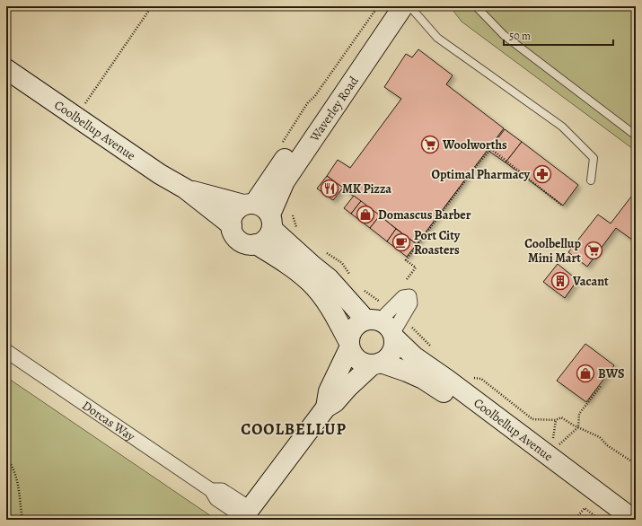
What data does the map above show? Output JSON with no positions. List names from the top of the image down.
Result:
{
  "streets": {
    "street": ["Waverley Road", "Coolbellup Avenue", "Dorcas Way"]
  },
  "crossings": [
    ["Waverley Road", "Coolbellup Avenue"]
  ],
  "districts": ["COOLBELLUP"],
  "places": {
    "supermarket": ["Woolworths", "Coolbellup Mini Mart"],
    "pharmacy": ["Optimal Pharmacy"],
    "restaurant": ["MK Pizza"],
    "shop": ["Domascus Barber", "BWS"],
    "cafe": ["Port City Roasters"],
    "building": ["Vacant"]
  },
  "scale_bar": "50 m"
}
